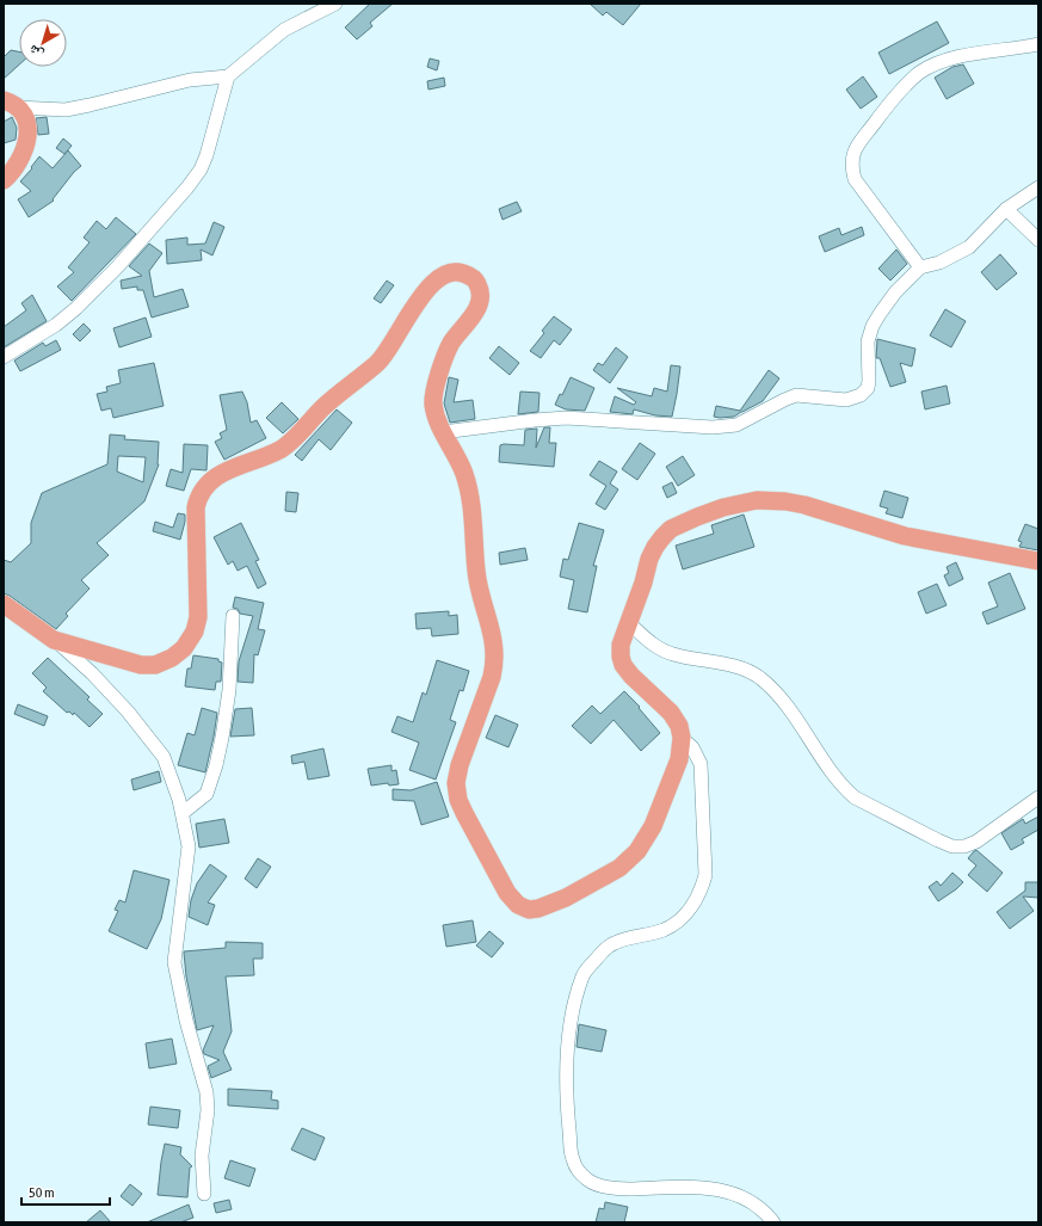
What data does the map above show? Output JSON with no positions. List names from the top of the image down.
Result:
{
  "scale_bar": "50 m",
  "north": "bottom left"
}
